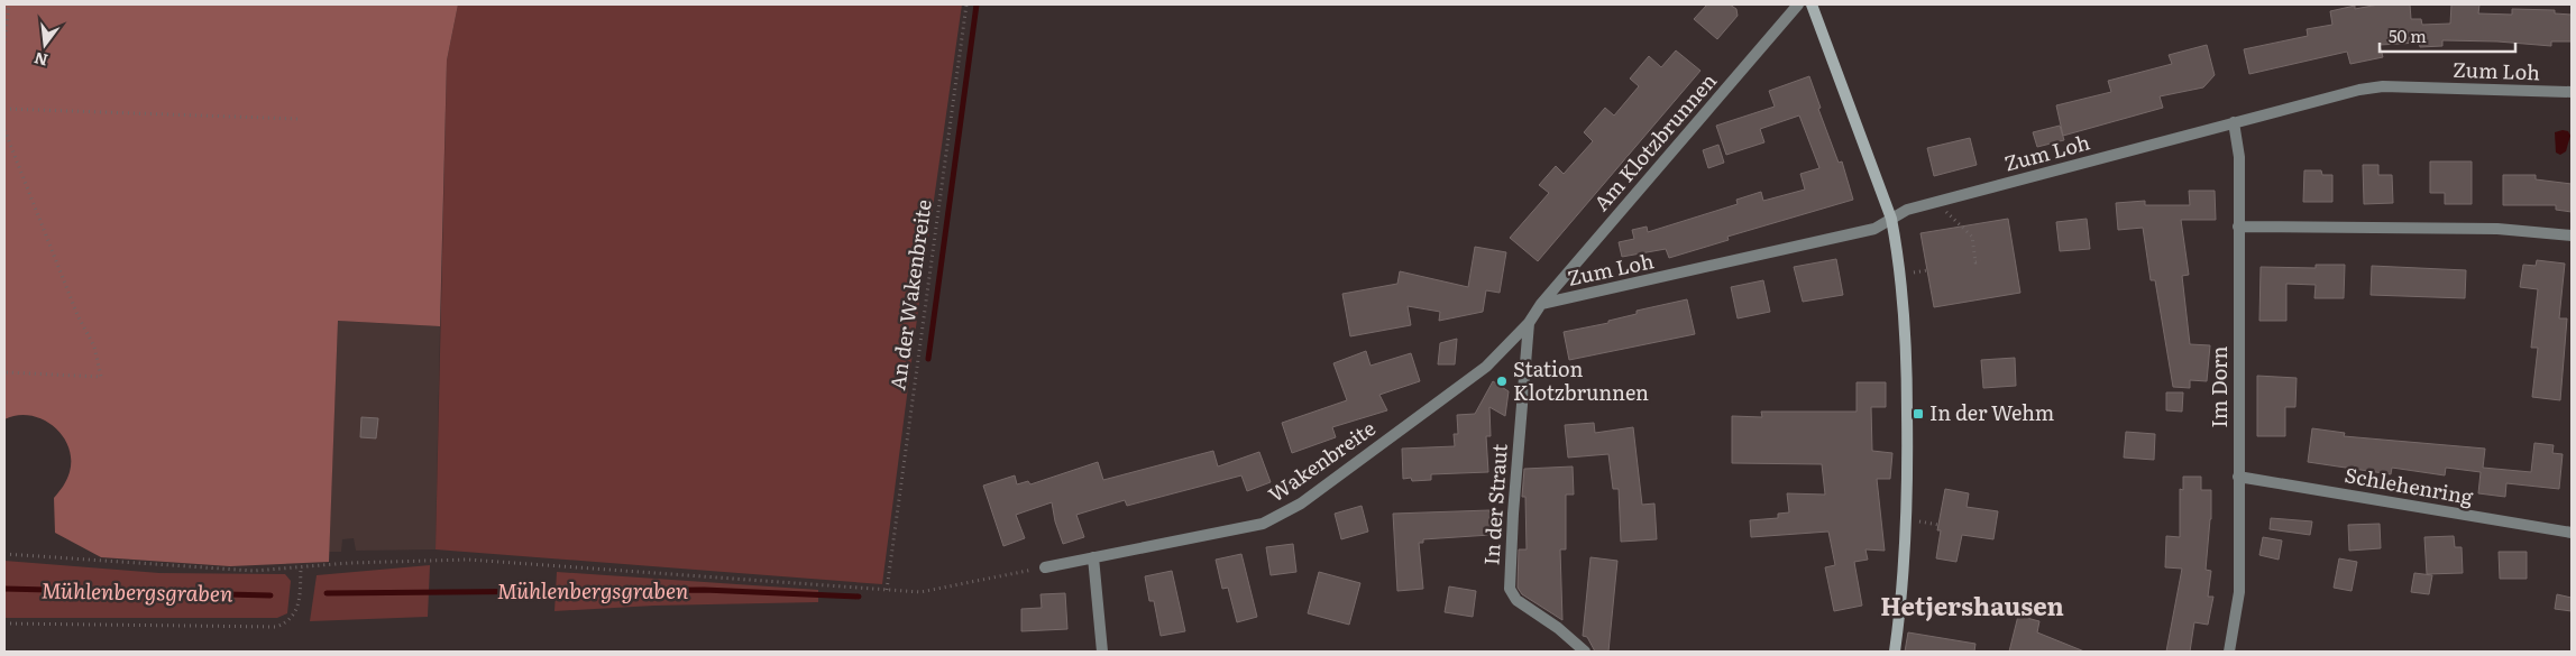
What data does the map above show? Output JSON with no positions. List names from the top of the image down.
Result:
{
  "streets": {
    "street": [
      "Zum Loh",
      "Am Klotzbrunnen",
      "Im Dorn",
      "Wakenbreite",
      "Schlehenring",
      "In der Straut"
    ],
    "path": ["An der Wakenbreite"]
  },
  "crossings": [
    ["Zum Loh", "Am Klotzbrunnen"],
    ["Zum Loh", "Im Dorn"],
    ["Zum Loh", "Wakenbreite"],
    ["Am Klotzbrunnen", "Wakenbreite"],
    ["Im Dorn", "Schlehenring"],
    ["Wakenbreite", "In der Straut"]
  ],
  "districts": ["Hetjershausen"],
  "water": ["Mühlenbergsgraben"],
  "places": {
    "other": ["Station Klotzbrunnen"],
    "transit": ["In der Wehm"]
  },
  "scale_bar": "50 m",
  "north": "bottom"
}
